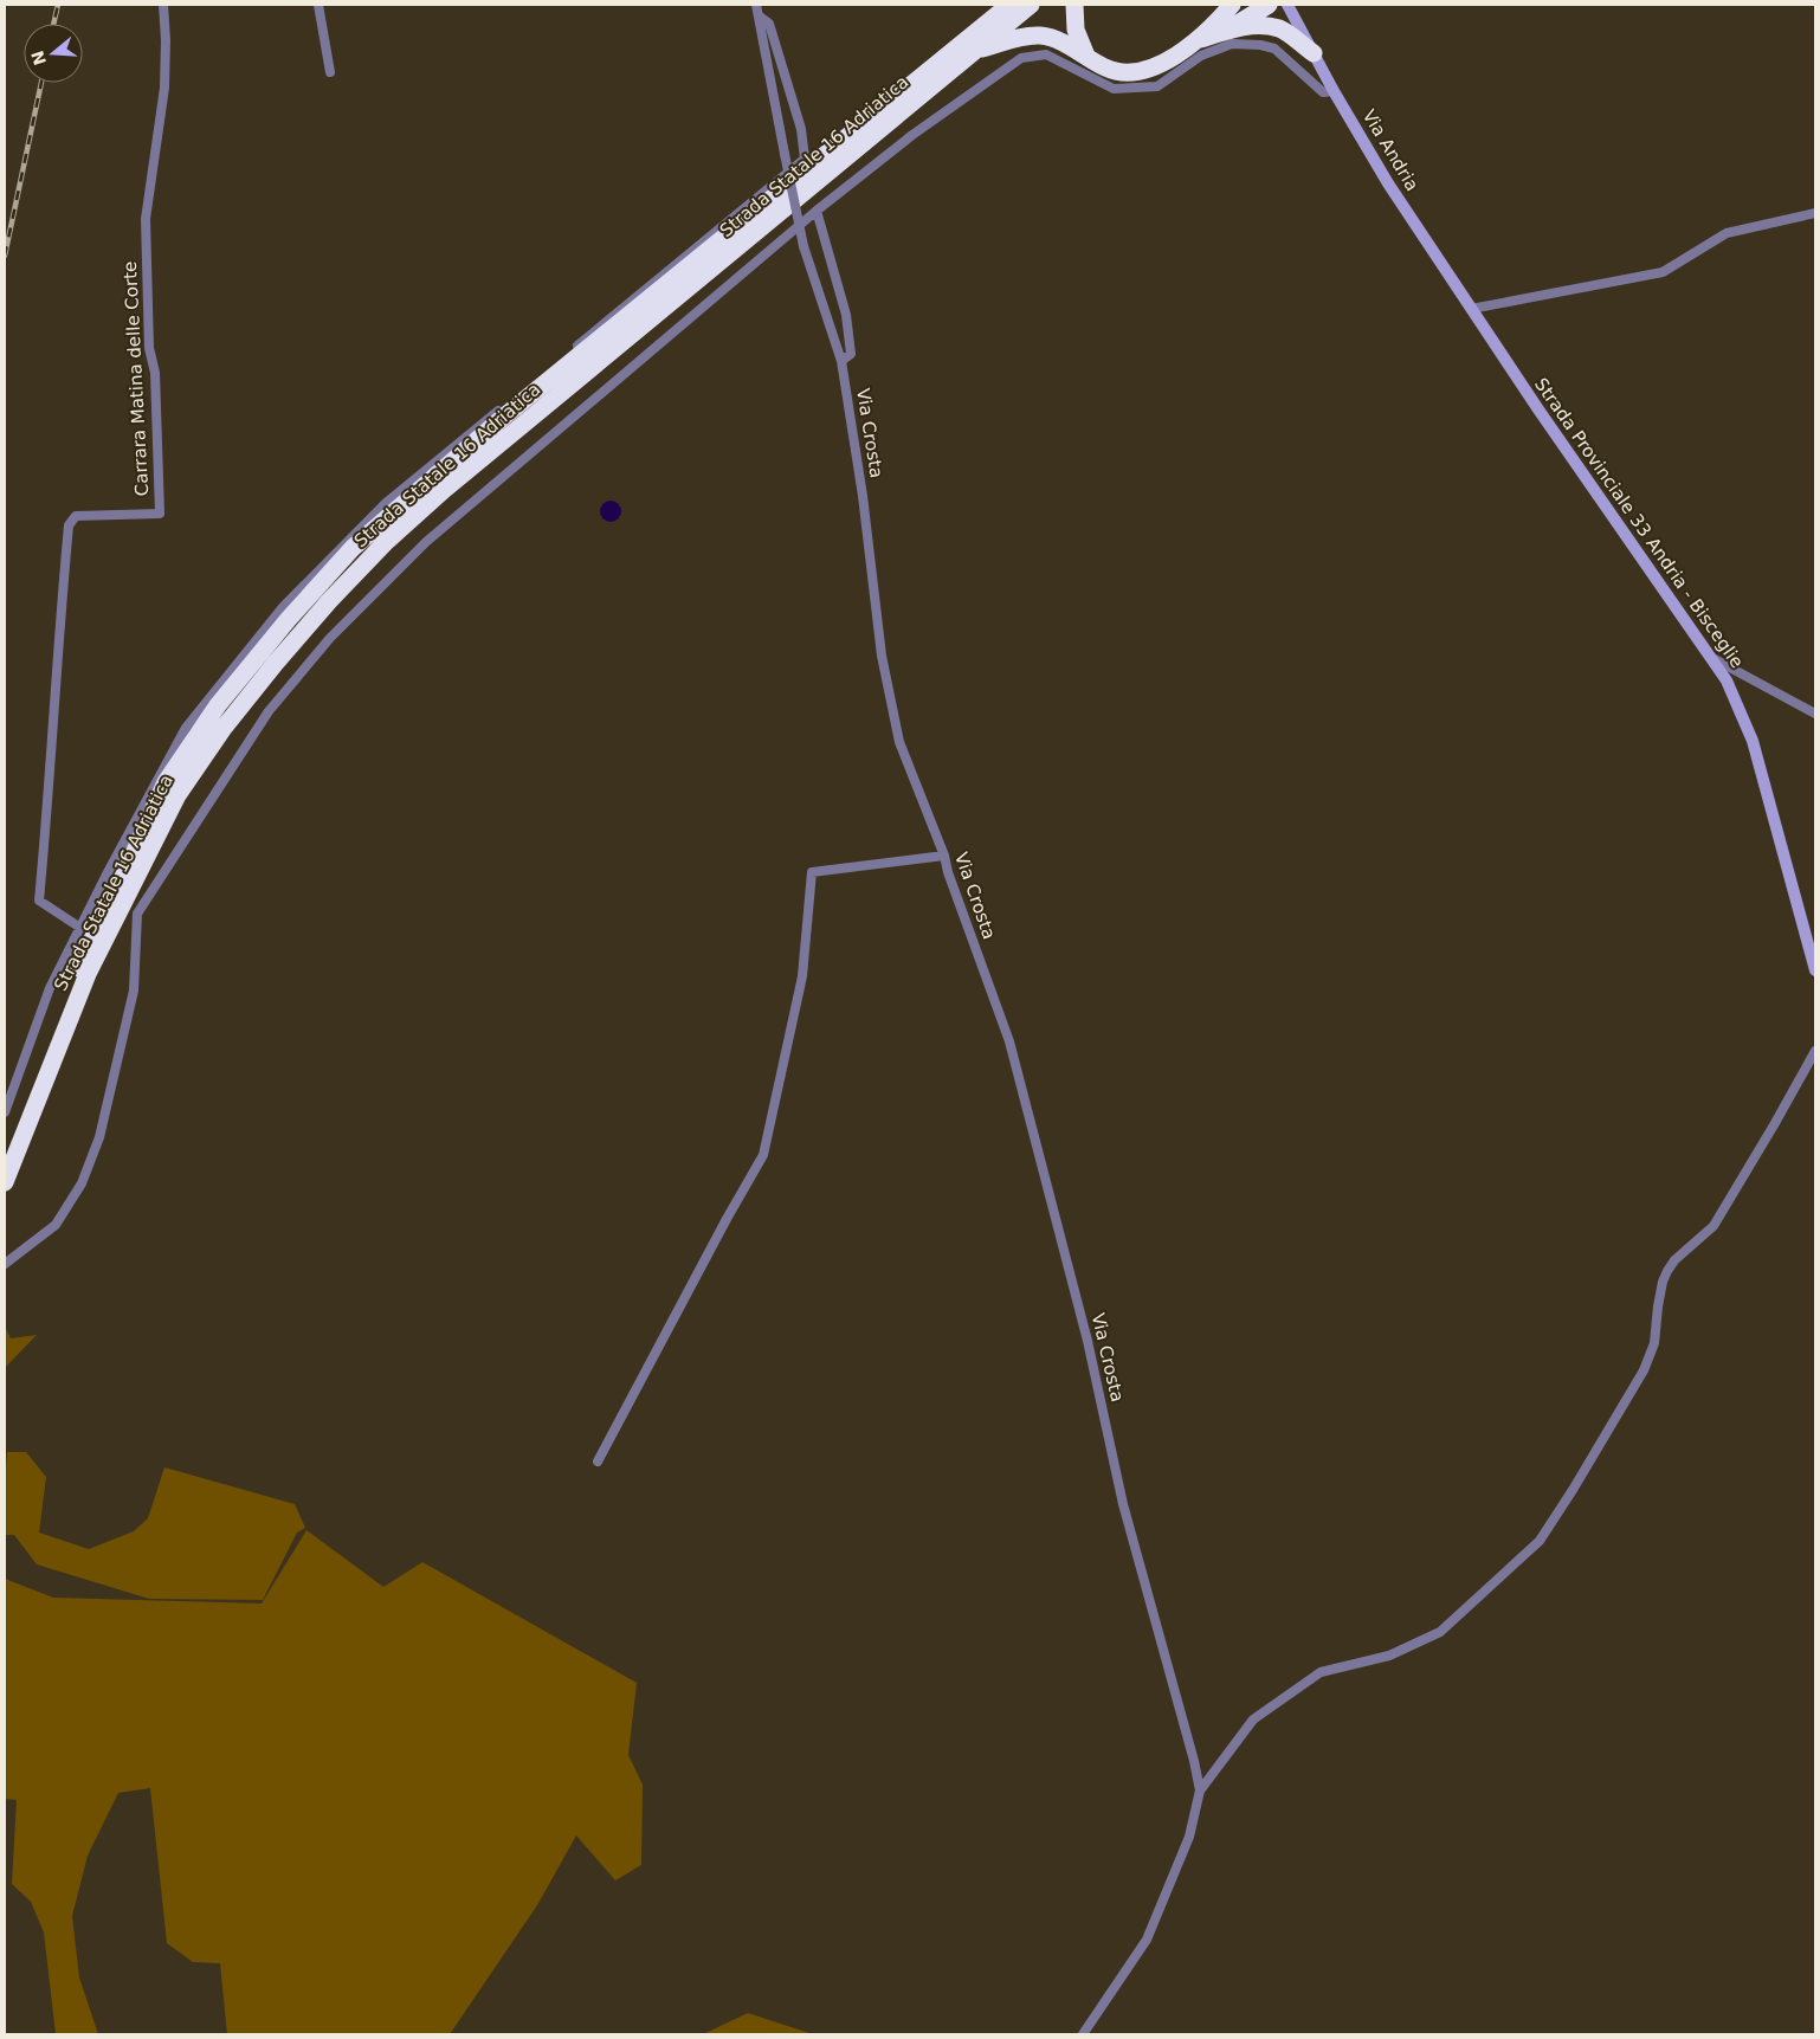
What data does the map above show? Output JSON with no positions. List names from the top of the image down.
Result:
{
  "streets": {
    "highway": ["Strada Statale 16 Adriatica"],
    "main road": ["Via Andria", "Strada Provinciale 33 Andria - Bisceglie"],
    "street": ["Carrara Matina delle Corte", "Via Crosta"]
  },
  "crossings": [
    ["Via Andria", "Strada Provinciale 33 Andria - Bisceglie"]
  ],
  "north": "left"
}
